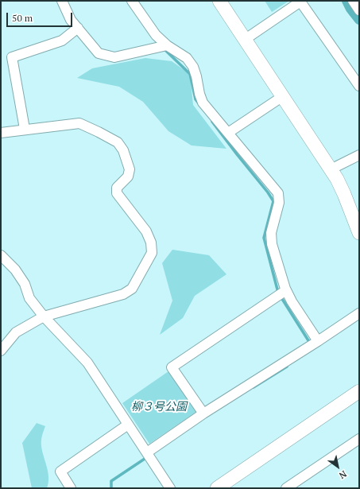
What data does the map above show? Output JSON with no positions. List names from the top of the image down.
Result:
{
  "parks": ["柳３号公園"],
  "scale_bar": "50 m",
  "north": "bottom right"
}
